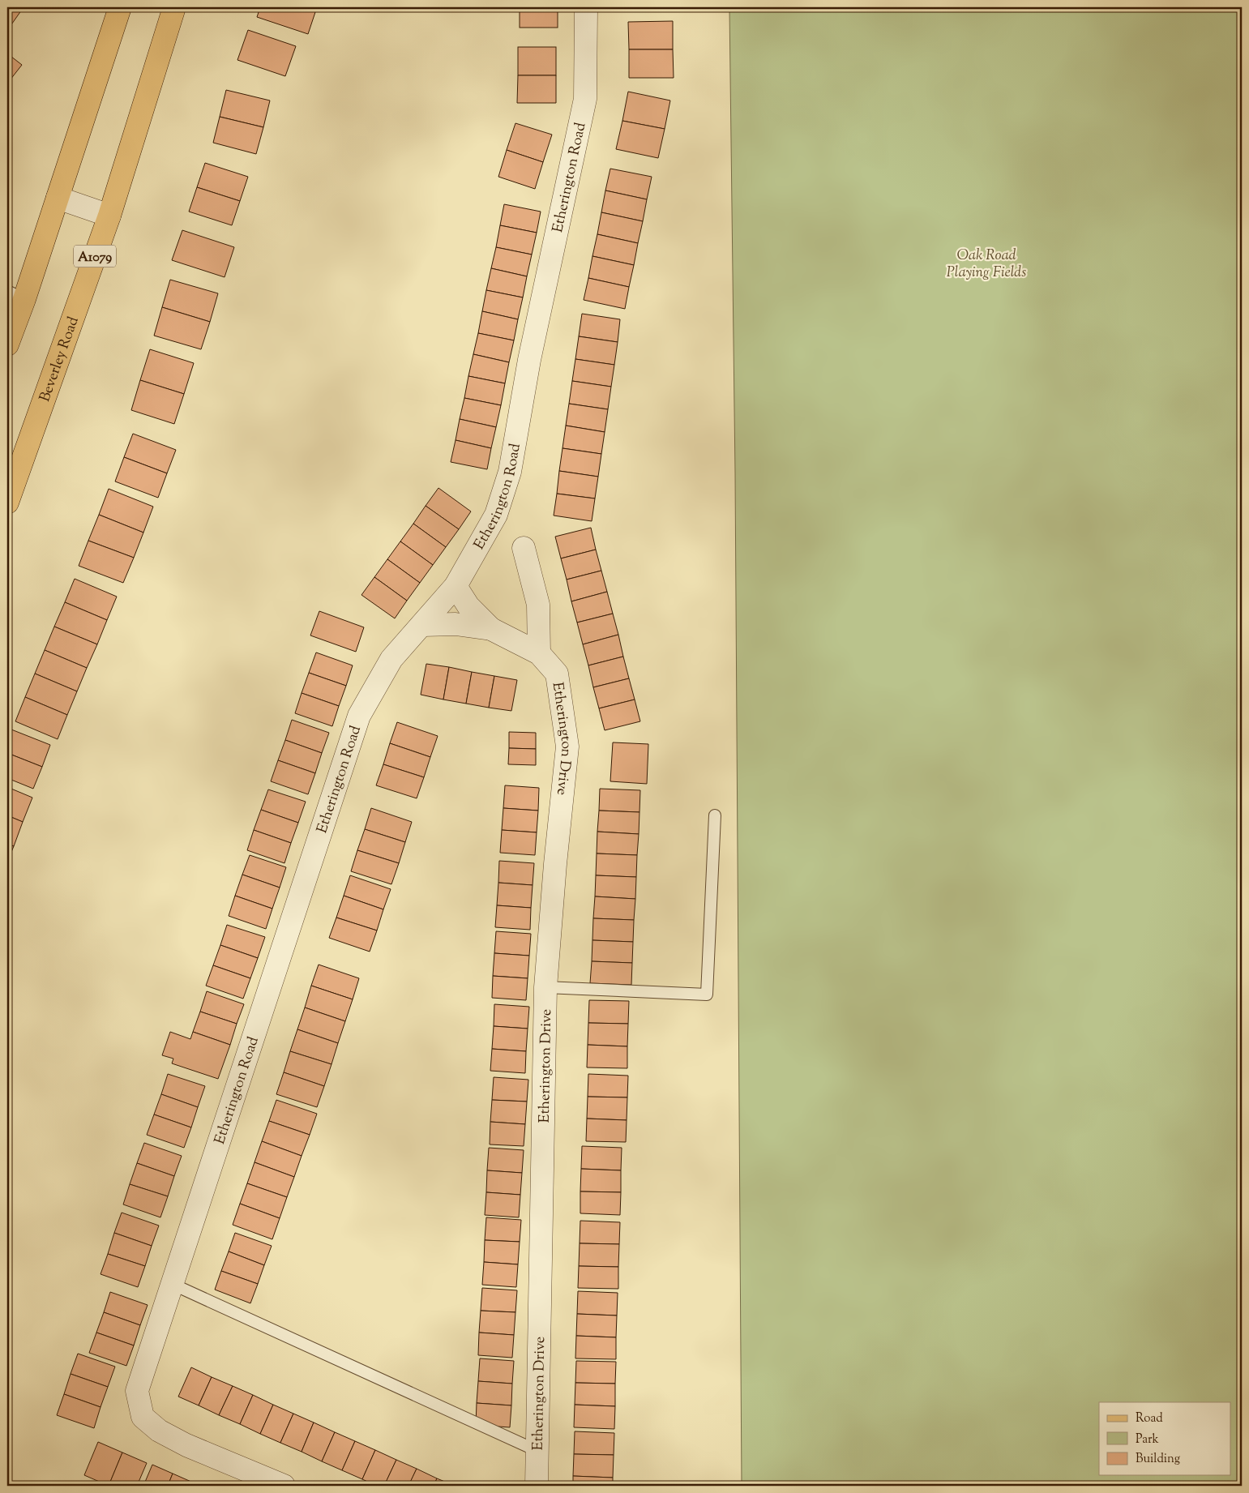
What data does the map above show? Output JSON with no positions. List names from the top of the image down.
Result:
{
  "streets": {
    "main road": ["A1079", "Beverley Road"],
    "street": ["Etherington Road", "Etherington Drive"]
  },
  "crossings": [
    ["Etherington Road", "Etherington Drive"]
  ],
  "parks": ["Oak Road Playing Fields"],
  "legend": ["Road", "Park", "Building"]
}
